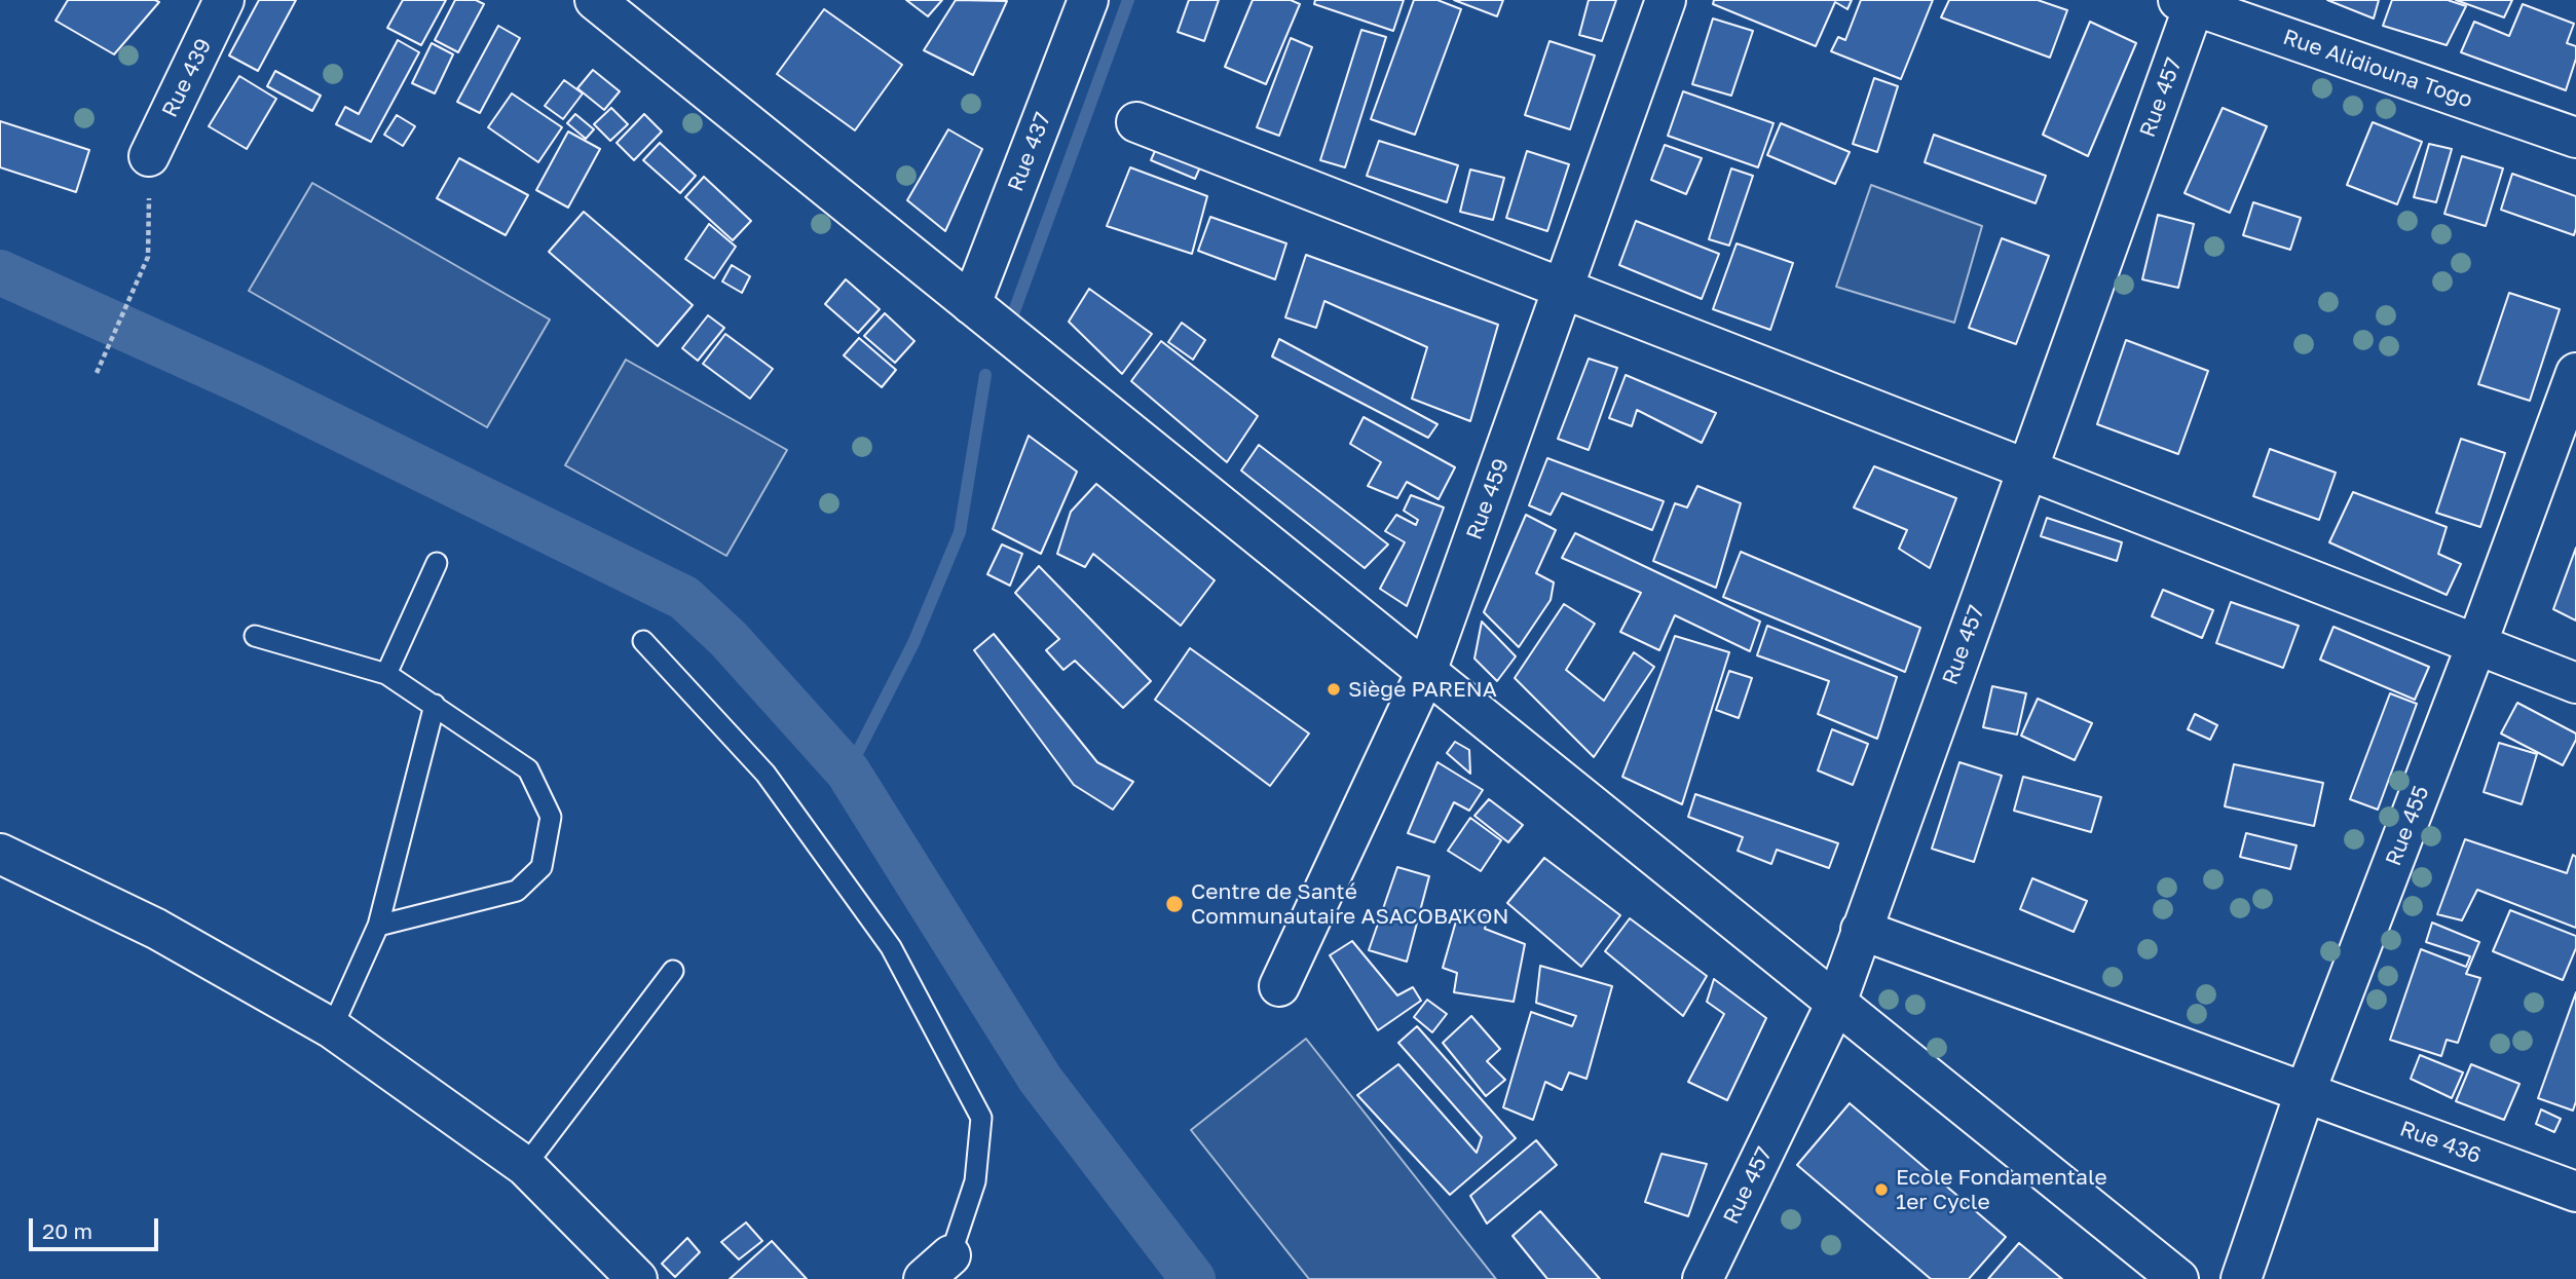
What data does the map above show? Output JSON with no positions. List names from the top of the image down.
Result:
{
  "streets": {
    "street": [
      "Rue Alidiouna Togo",
      "Rue 439",
      "Rue 457",
      "Rue 437",
      "Rue 459",
      "Rue 455",
      "Rue 436"
    ]
  },
  "crossings": [
    ["Rue Alidiouna Togo", "Rue 457"],
    ["Rue 457", "Rue 436"],
    ["Rue 455", "Rue 436"]
  ],
  "places": ["Siège PARENA", "Centre de Santé Communautaire ASACOBAKON", "Ecole Fondamentale 1er Cycle"],
  "scale_bar": "20 m"
}
